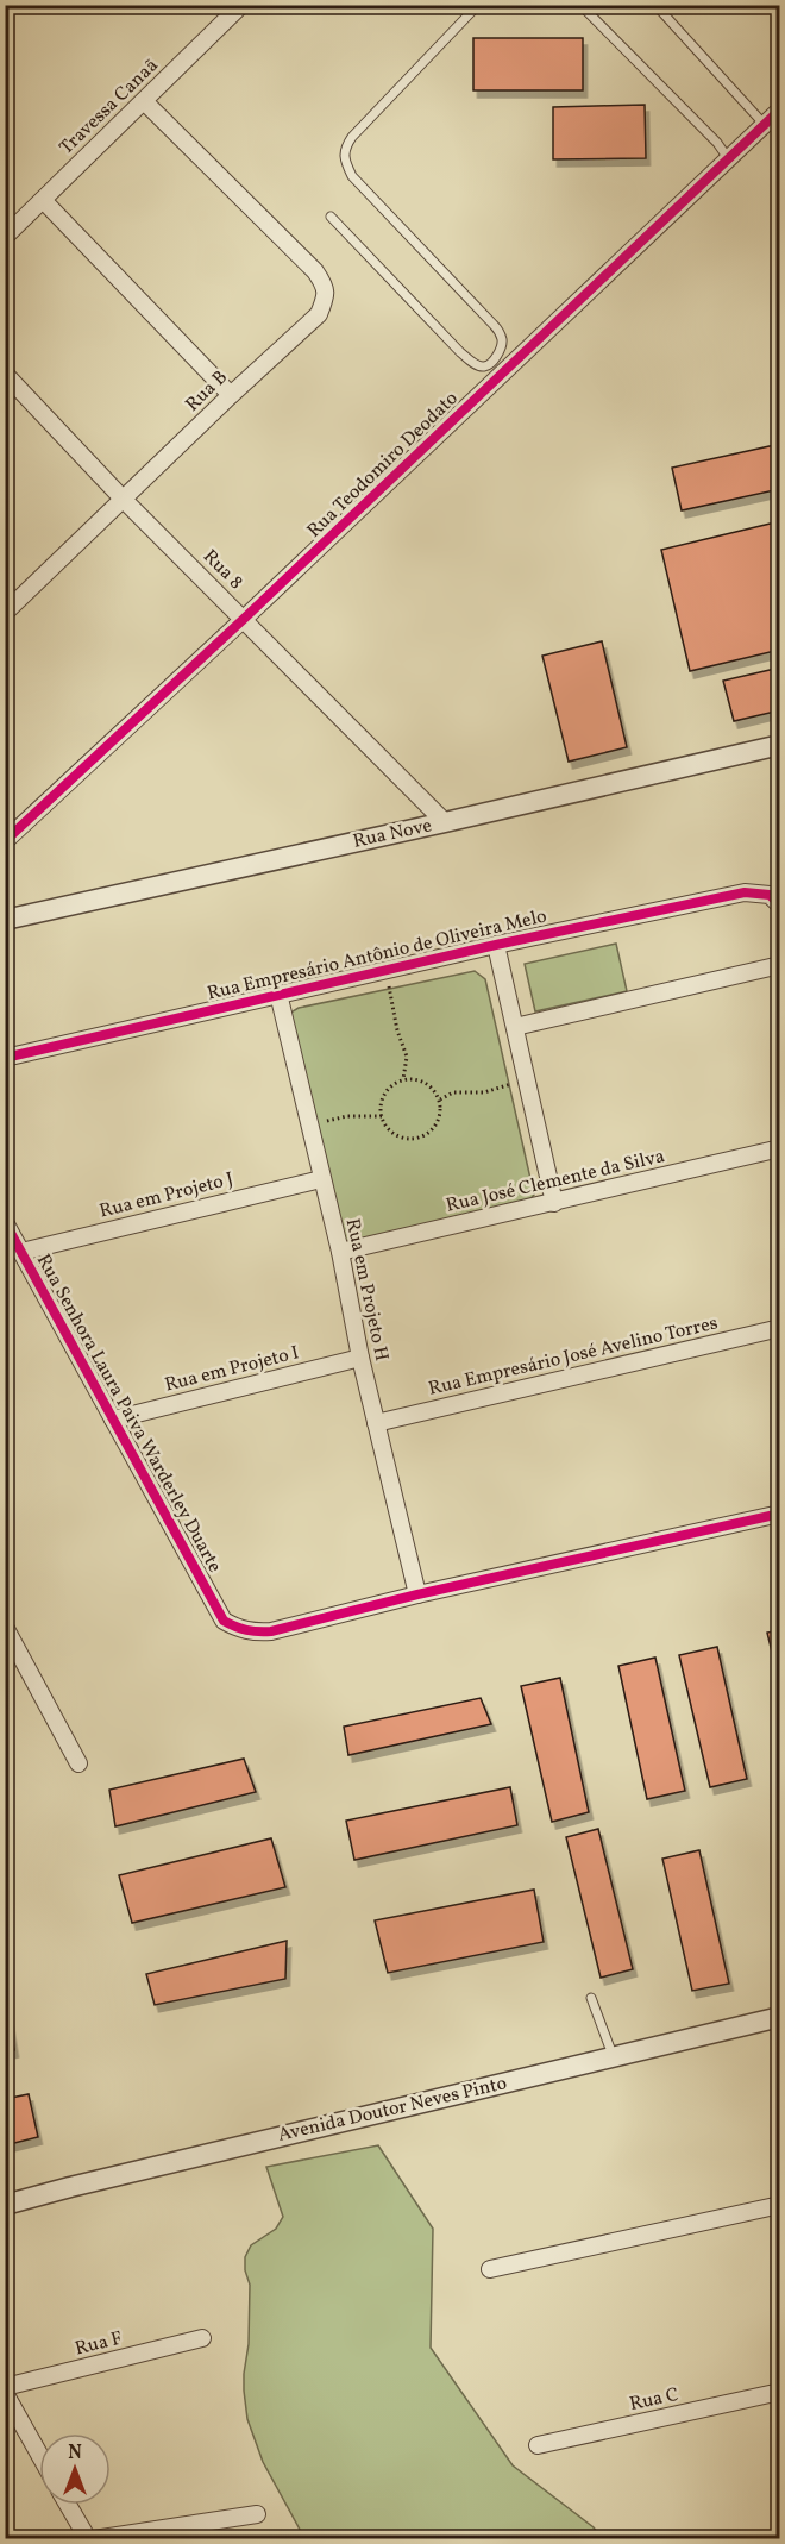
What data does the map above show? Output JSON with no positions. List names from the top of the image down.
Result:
{
  "streets": {
    "street": [
      "Travessa Canaã",
      "Rua B",
      "Rua Teodomiro Deodato",
      "Rua 8",
      "Rua Nove",
      "Rua Empresário Antônio de Oliveira Melo",
      "Rua José Clemente da Silva",
      "Rua em Projeto J",
      "Rua em Projeto H",
      "Rua Empresário José Avelino Torres",
      "Rua em Projeto I",
      "Rua Senhora Laura Paiva Warderley Duarte",
      "Avenida Doutor Neves Pinto",
      "Rua F",
      "Rua C"
    ]
  },
  "crossings": [
    ["Travessa Canaã", "Rua B"],
    ["Rua B", "Rua 8"],
    ["Rua Teodomiro Deodato", "Rua 8"],
    ["Rua 8", "Rua Nove"],
    ["Rua Empresário Antônio de Oliveira Melo", "Rua em Projeto H"],
    ["Rua José Clemente da Silva", "Rua em Projeto H"],
    ["Rua em Projeto J", "Rua em Projeto H"],
    ["Rua em Projeto J", "Rua Senhora Laura Paiva Warderley Duarte"],
    ["Rua em Projeto H", "Rua Empresário José Avelino Torres"],
    ["Rua em Projeto H", "Rua em Projeto I"],
    ["Rua em Projeto H", "Rua Senhora Laura Paiva Warderley Duarte"],
    ["Rua em Projeto I", "Rua Senhora Laura Paiva Warderley Duarte"]
  ],
  "north": "top"
}
